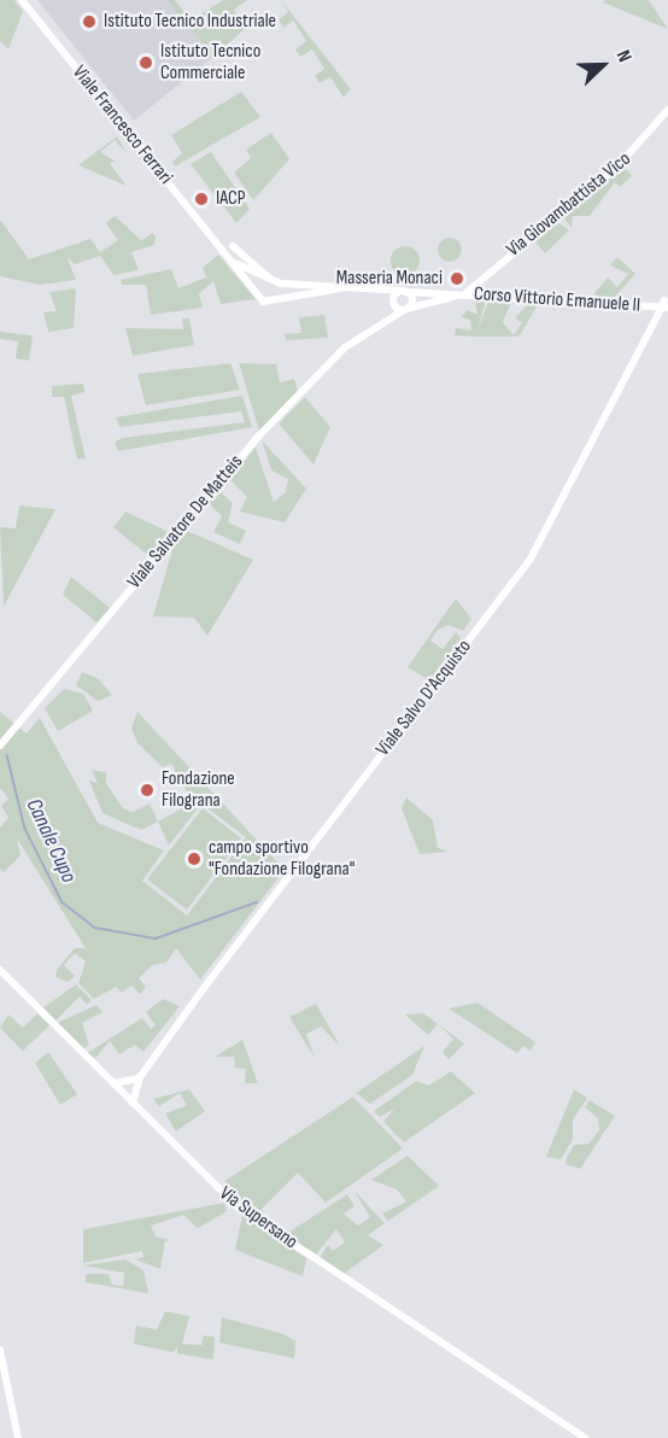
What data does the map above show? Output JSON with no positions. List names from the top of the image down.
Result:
{
  "streets": {
    "street": [
      "Viale Francesco Ferrari",
      "Via Giovambattista Vico",
      "Corso Vittorio Emanuele II",
      "Viale Salvatore De Matteis",
      "Viale Salvo D'Acquisto",
      "Via Supersano"
    ]
  },
  "crossings": [
    ["Viale Francesco Ferrari", "Corso Vittorio Emanuele II"],
    ["Via Giovambattista Vico", "Corso Vittorio Emanuele II"],
    ["Corso Vittorio Emanuele II", "Viale Salvatore De Matteis"],
    ["Corso Vittorio Emanuele II", "Viale Salvo D'Acquisto"],
    ["Viale Salvo D'Acquisto", "Via Supersano"]
  ],
  "water": ["Canale Cupo"],
  "places": [
    "Istituto Tecnico Industriale",
    "Istituto Tecnico Commerciale",
    "IACP",
    "Masseria Monaci",
    "Fondazione Filograna",
    "campo sportivo \"Fondazione Filograna\""
  ],
  "north": "top right"
}
